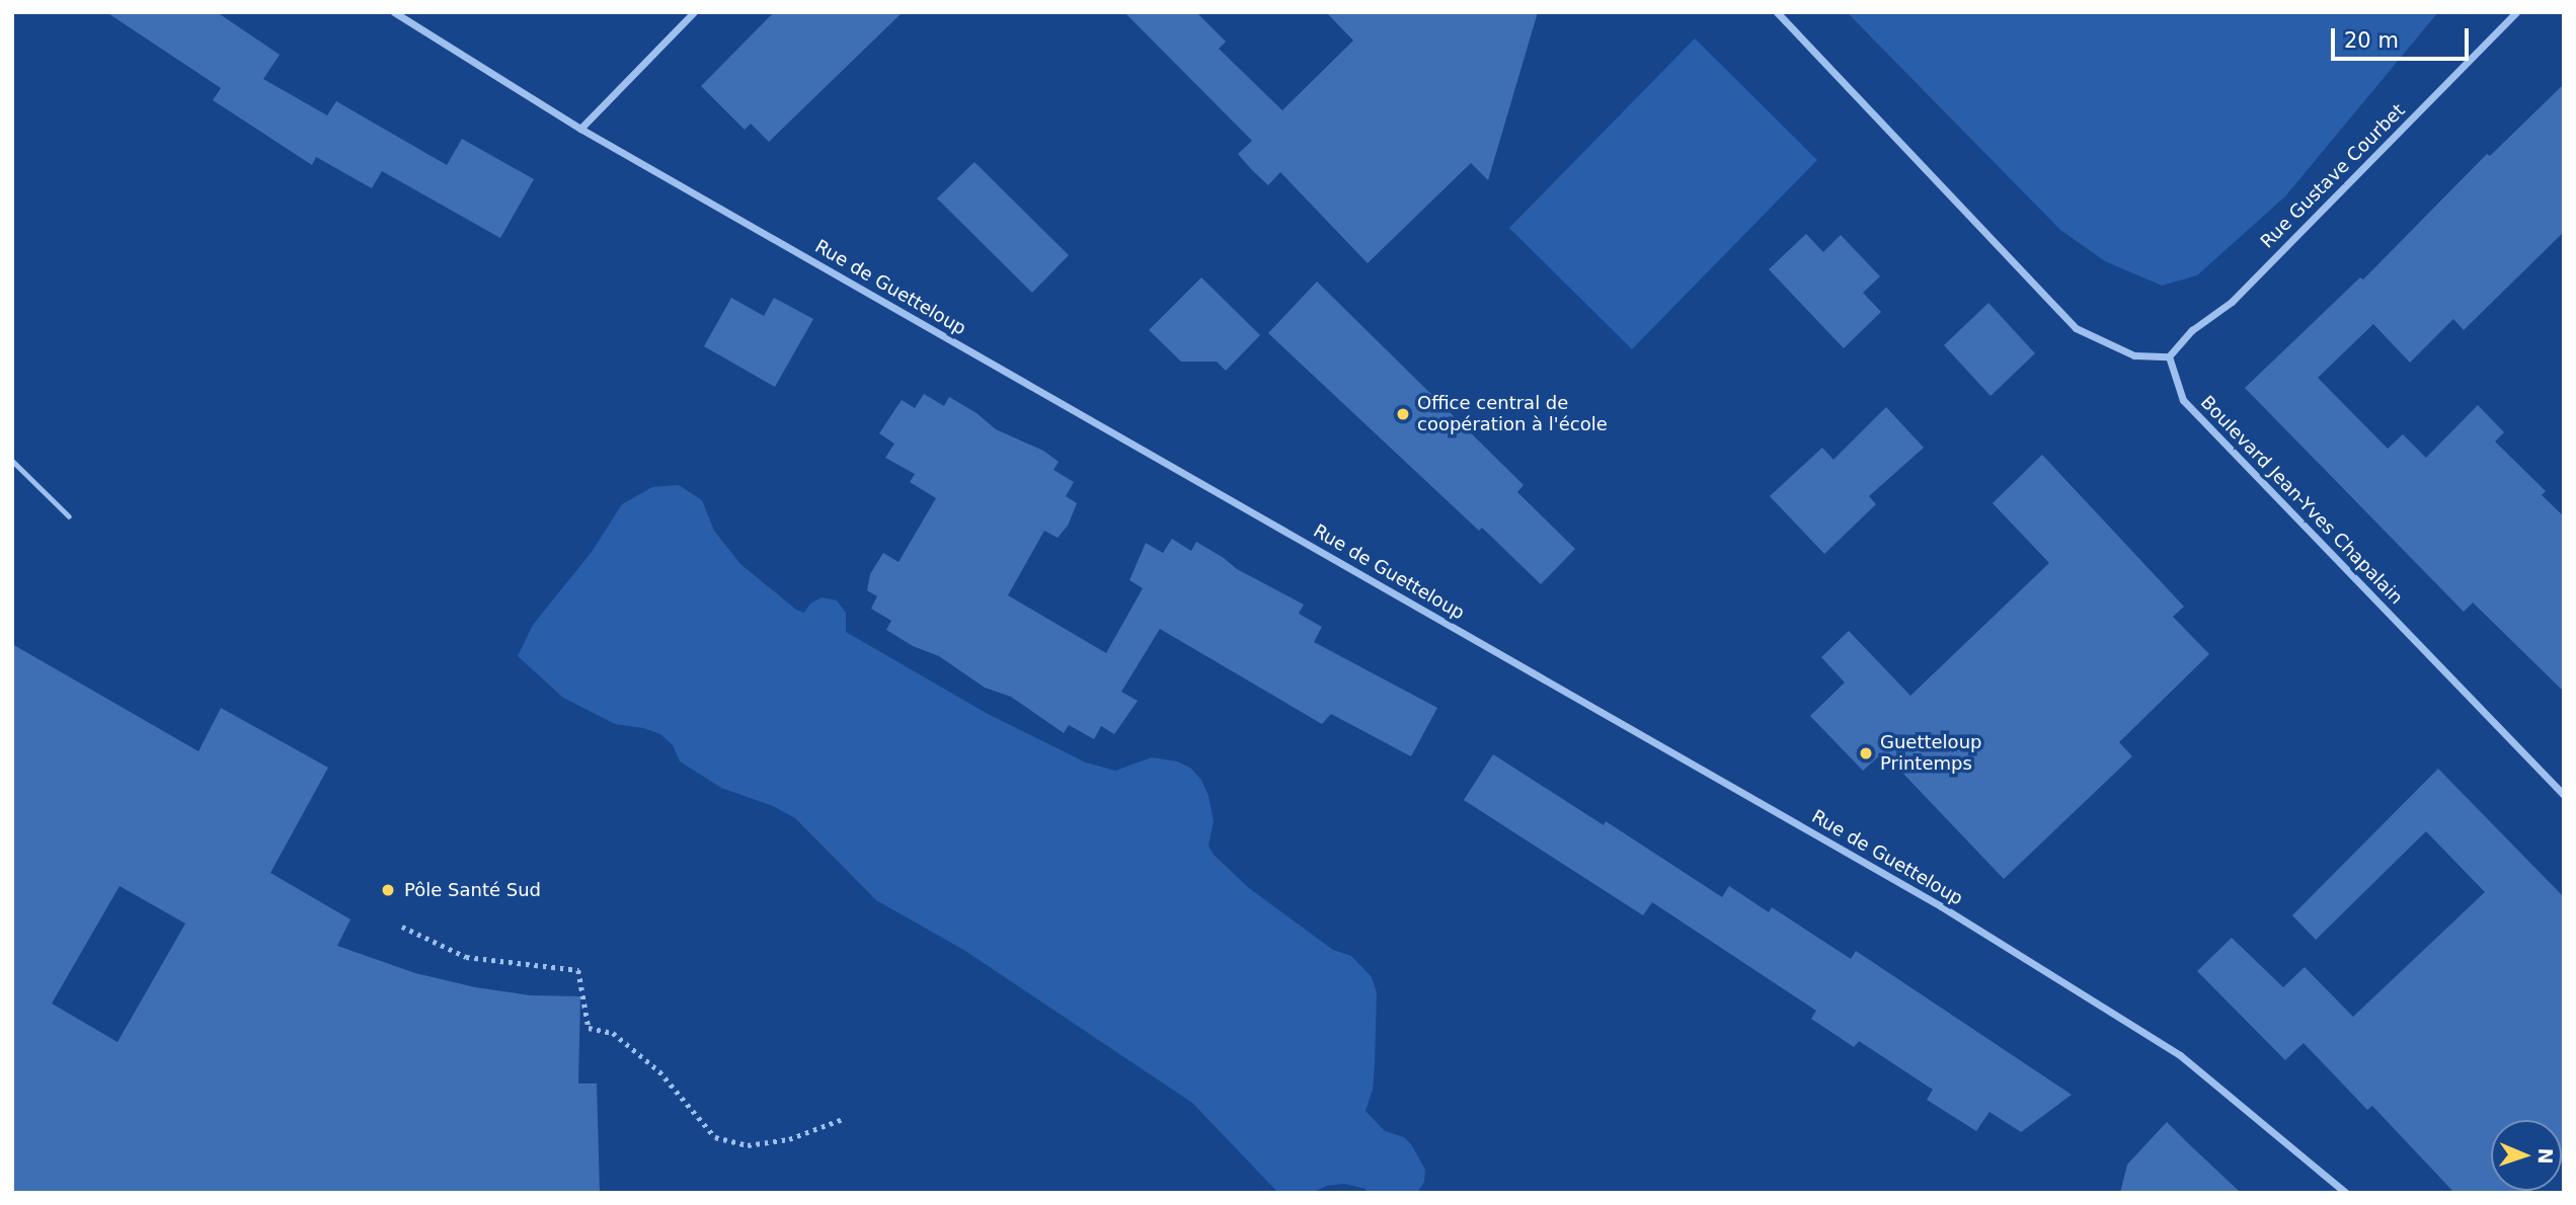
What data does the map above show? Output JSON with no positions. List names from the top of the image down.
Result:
{
  "streets": {
    "street": ["Rue Gustave Courbet", "Rue de Guetteloup", "Boulevard Jean-Yves Chapalain"]
  },
  "crossings": [
    ["Rue Gustave Courbet", "Boulevard Jean-Yves Chapalain"]
  ],
  "places": ["Office central de coopération à l'école", "Guetteloup Printemps", "Pôle Santé Sud"],
  "scale_bar": "20 m",
  "north": "right"
}
